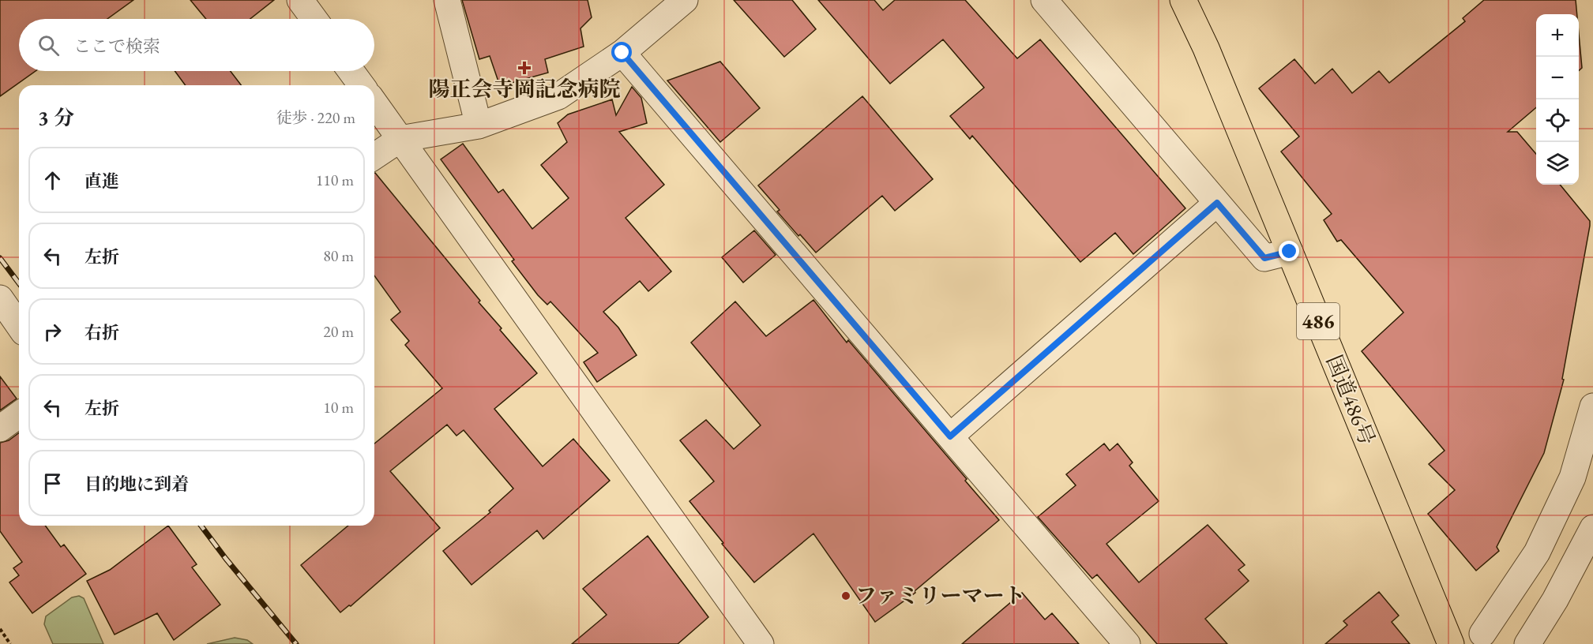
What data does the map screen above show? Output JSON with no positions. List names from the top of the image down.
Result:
{
  "streets": {
    "highway": ["486", "国道486号"]
  },
  "places": {
    "health": ["陽正会寺岡記念病院"],
    "other": ["ファミリーマート"]
  },
  "page": {
    "map_buttons": ["+", "−"],
    "search": "ここで検索",
    "heading": ["3 分", "徒歩 · 220 m"],
    "list": [
      ["直進", "110 m"],
      ["左折", "80 m"],
      ["右折", "20 m"],
      ["左折", "10 m"],
      "目的地に到着"
    ]
  }
}
